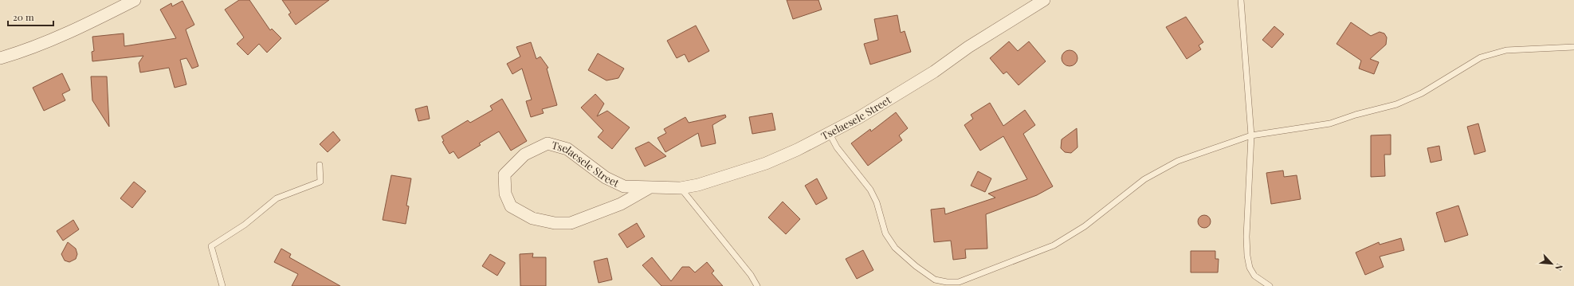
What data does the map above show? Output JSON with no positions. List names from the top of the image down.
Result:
{
  "streets": {
    "street": ["Tselaesele Street"]
  },
  "scale_bar": "20 m",
  "north": "bottom right"
}
